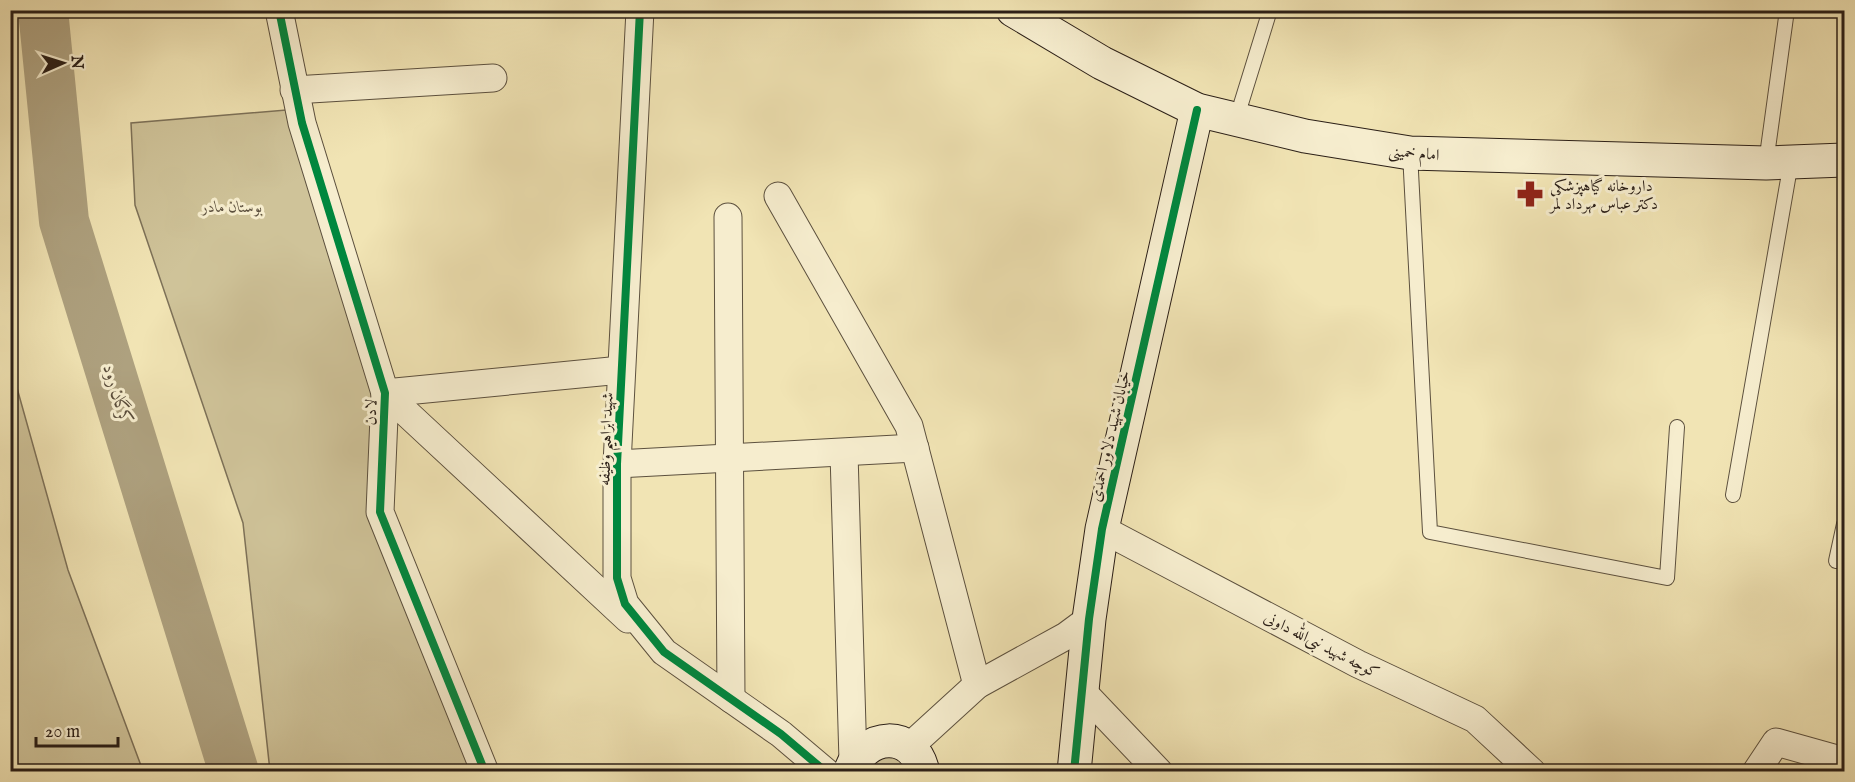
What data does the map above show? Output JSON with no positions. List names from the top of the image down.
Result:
{
  "streets": {
    "main road": ["امام خمینی", "خیابان شهید دلاور احمدی"],
    "street": ["لادن", "شهید ابراهیم وظیفه", "کوچه شهید نبی‌الله داونی"]
  },
  "crossings": [
    ["امام خمینی", "خیابان شهید دلاور احمدی"],
    ["خیابان شهید دلاور احمدی", "کوچه شهید نبی‌الله داونی"]
  ],
  "water": ["کرگان رود"],
  "parks": ["بوستان مادر"],
  "places": {
    "pharmacy": ["داروخانه گیاهپزشکی دکتر عباس مهرداد لمر"]
  },
  "scale_bar": "20 m",
  "north": "right"
}
